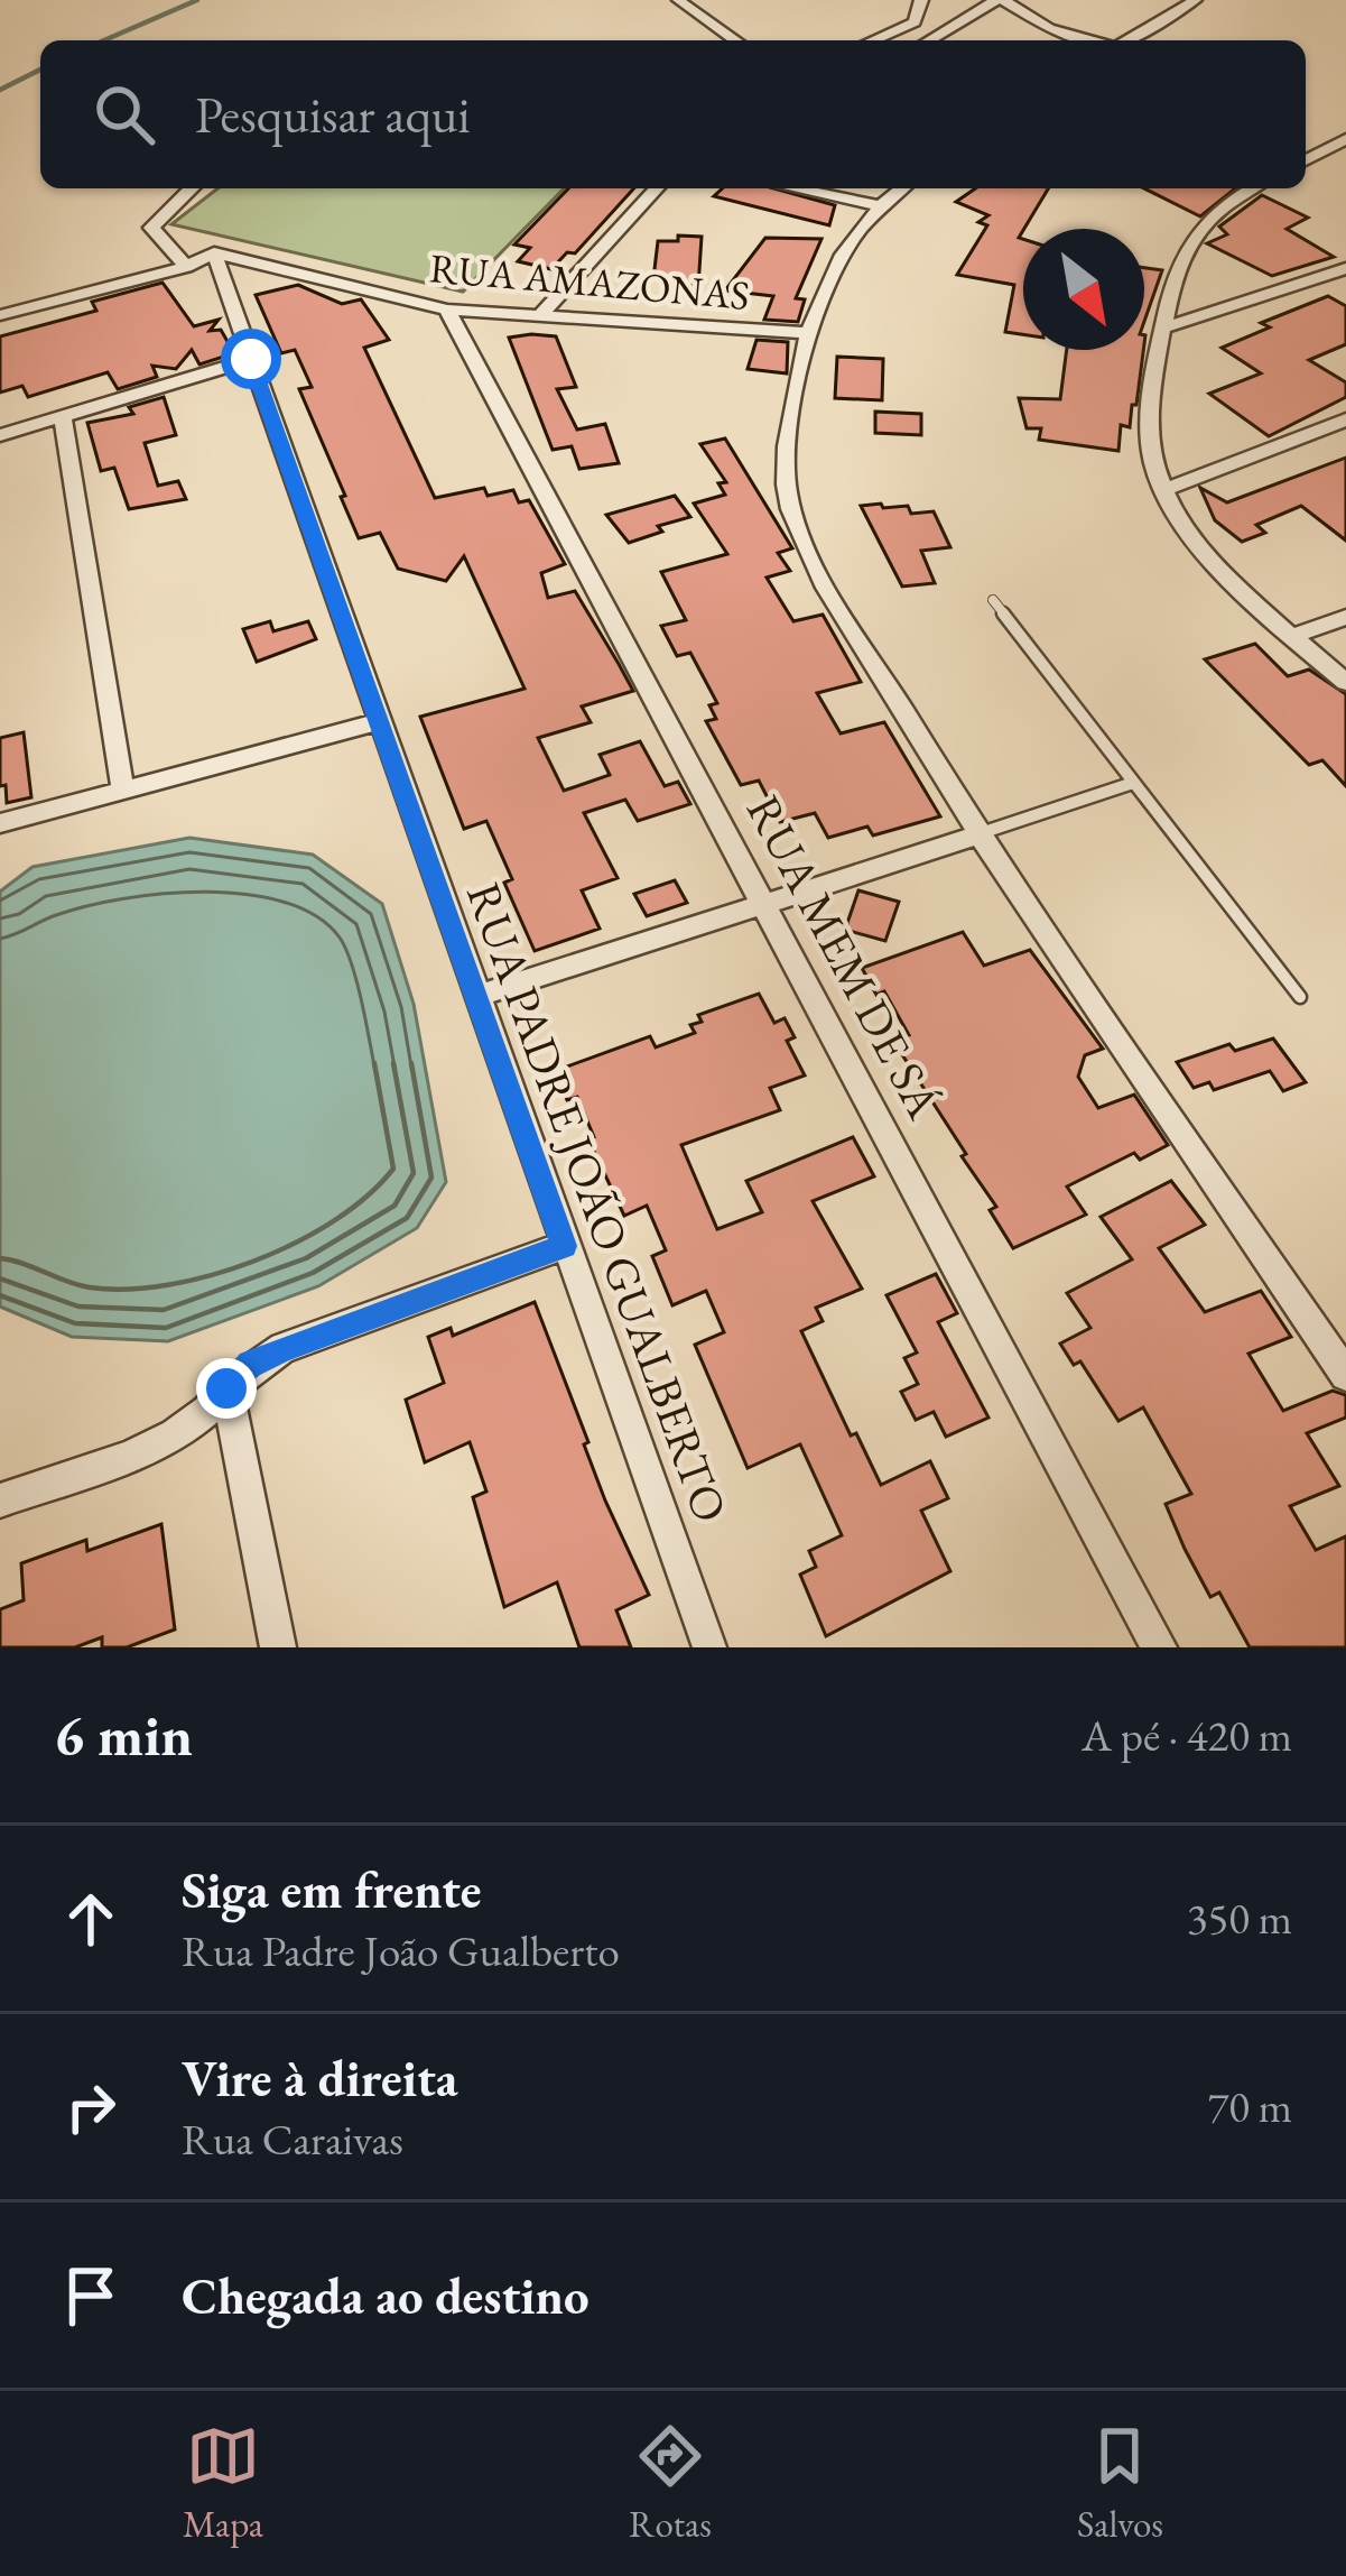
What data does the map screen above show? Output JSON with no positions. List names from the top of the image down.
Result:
{
  "streets": {
    "street": ["RUA AMAZONAS", "RUA MEM DE SÁ", "RUA PADRE JOÃO GUALBERTO"]
  },
  "crossings": [
    ["RUA AMAZONAS", "RUA MEM DE SÁ"],
    ["RUA AMAZONAS", "RUA PADRE JOÃO GUALBERTO"]
  ],
  "north": "bottom right",
  "page": {
    "search": "Pesquisar aqui",
    "heading": ["6 min", "A pé · 420 m"],
    "list": [
      ["Siga em frente", "Rua Padre João Gualberto", "350 m"],
      ["Vire à direita", "Rua Caraivas", "70 m"],
      "Chegada ao destino"
    ],
    "nav": ["Mapa", "Rotas", "Salvos"]
  }
}
